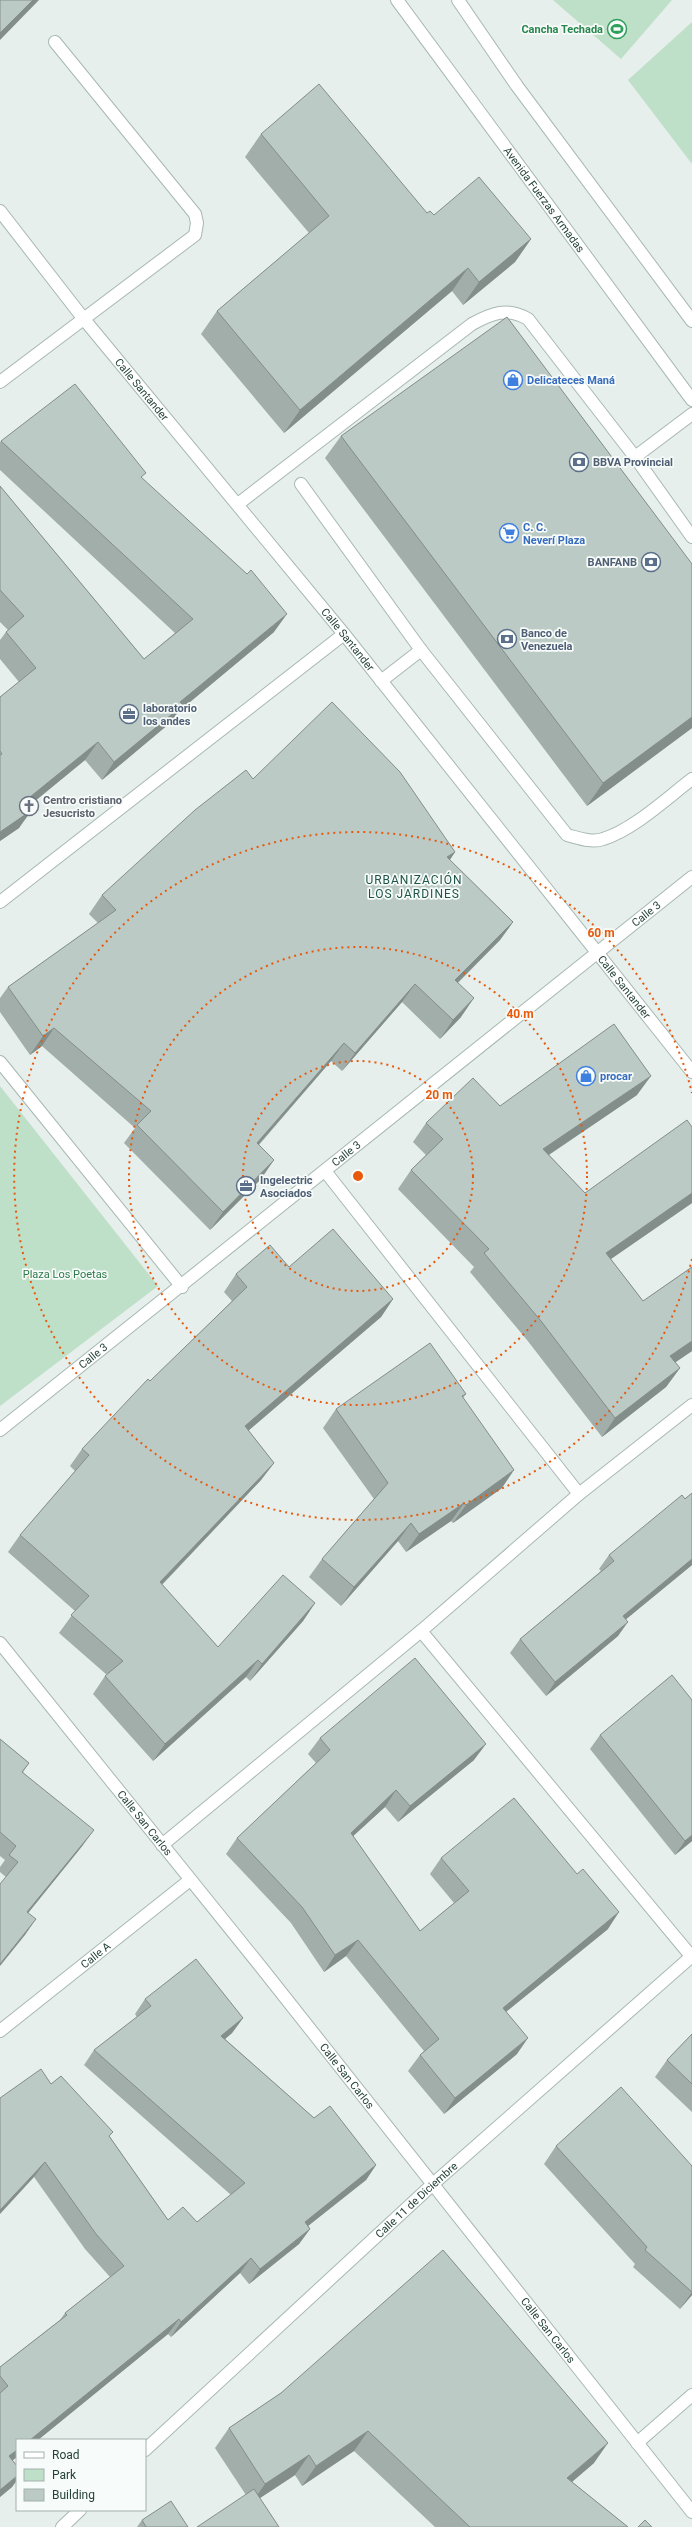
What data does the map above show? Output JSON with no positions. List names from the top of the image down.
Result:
{
  "streets": {
    "street": [
      "Avenida Fuerzas Armadas",
      "Calle Santander",
      "Calle 3",
      "Calle San Carlos",
      "Calle A",
      "Calle 11 de Diciembre"
    ]
  },
  "crossings": [
    ["Calle Santander", "Calle 3"],
    ["Calle San Carlos", "Calle A"],
    ["Calle San Carlos", "Calle 11 de Diciembre"]
  ],
  "districts": ["URBANIZACIÓN LOS JARDINES"],
  "parks": ["Plaza Los Poetas"],
  "places": {
    "sports": ["Cancha Techada"],
    "shop": ["Delicateces Maná", "procar"],
    "bank": ["BBVA Provincial", "BANFANB", "Banco de Venezuela"],
    "supermarket": ["C. C. Neverí Plaza"],
    "office": ["laboratorio los andes", "Ingelectric Asociados"],
    "church": ["Centro cristiano Jesucristo"]
  },
  "legend": ["Road", "Park", "Building"],
  "rings": ["60 m", "40 m", "20 m"]
}
